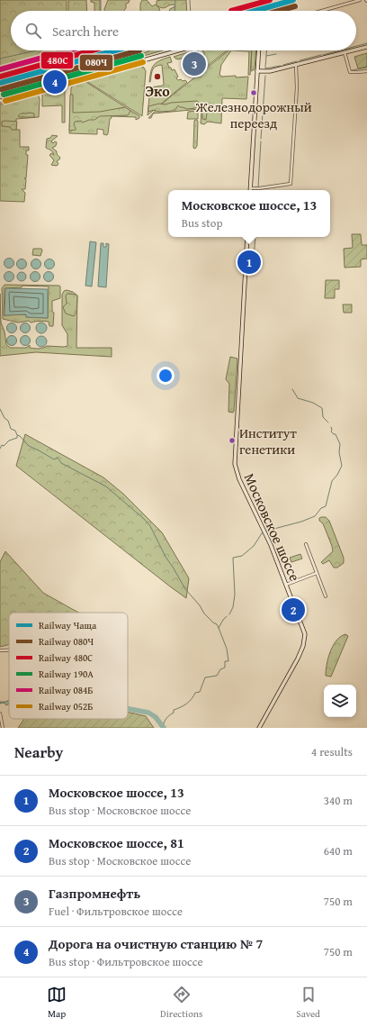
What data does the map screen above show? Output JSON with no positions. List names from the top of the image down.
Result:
{
  "streets": {
    "main road": ["Московское шоссе"]
  },
  "places": ["Эко", "Железнодорожный переезд", "Институт генетики"],
  "lines": [
    "rail line Чаща",
    "rail line 480С",
    "rail line 080Ч",
    "rail line 084Б",
    "rail line 190А",
    "rail line 052Б"
  ],
  "legend": [
    "Railway Чаща",
    "Railway 080Ч",
    "Railway 480С",
    "Railway 190А",
    "Railway 084Б",
    "Railway 052Б"
  ],
  "page": {
    "search": "Search here",
    "pins": [
      "3",
      "4",
      "1",
      "2"
    ],
    "popup": ["Московское шоссе, 13", "Bus stop"],
    "heading": ["Nearby", "4 results"],
    "list": [
      {
        "mark": "1",
        "name": "Московское шоссе, 13",
        "note": "Bus stop · Московское шоссе",
        "value": "340 m"
      },
      {
        "mark": "2",
        "name": "Московское шоссе, 81",
        "note": "Bus stop · Московское шоссе",
        "value": "640 m"
      },
      {
        "mark": "3",
        "name": "Газпромнефть",
        "note": "Fuel · Фильтровское шоссе",
        "value": "750 m"
      },
      {
        "mark": "4",
        "name": "Дорога на очистную станцию № 7",
        "note": "Bus stop · Фильтровское шоссе",
        "value": "750 m"
      }
    ],
    "nav": ["Map", "Directions", "Saved"]
  }
}
